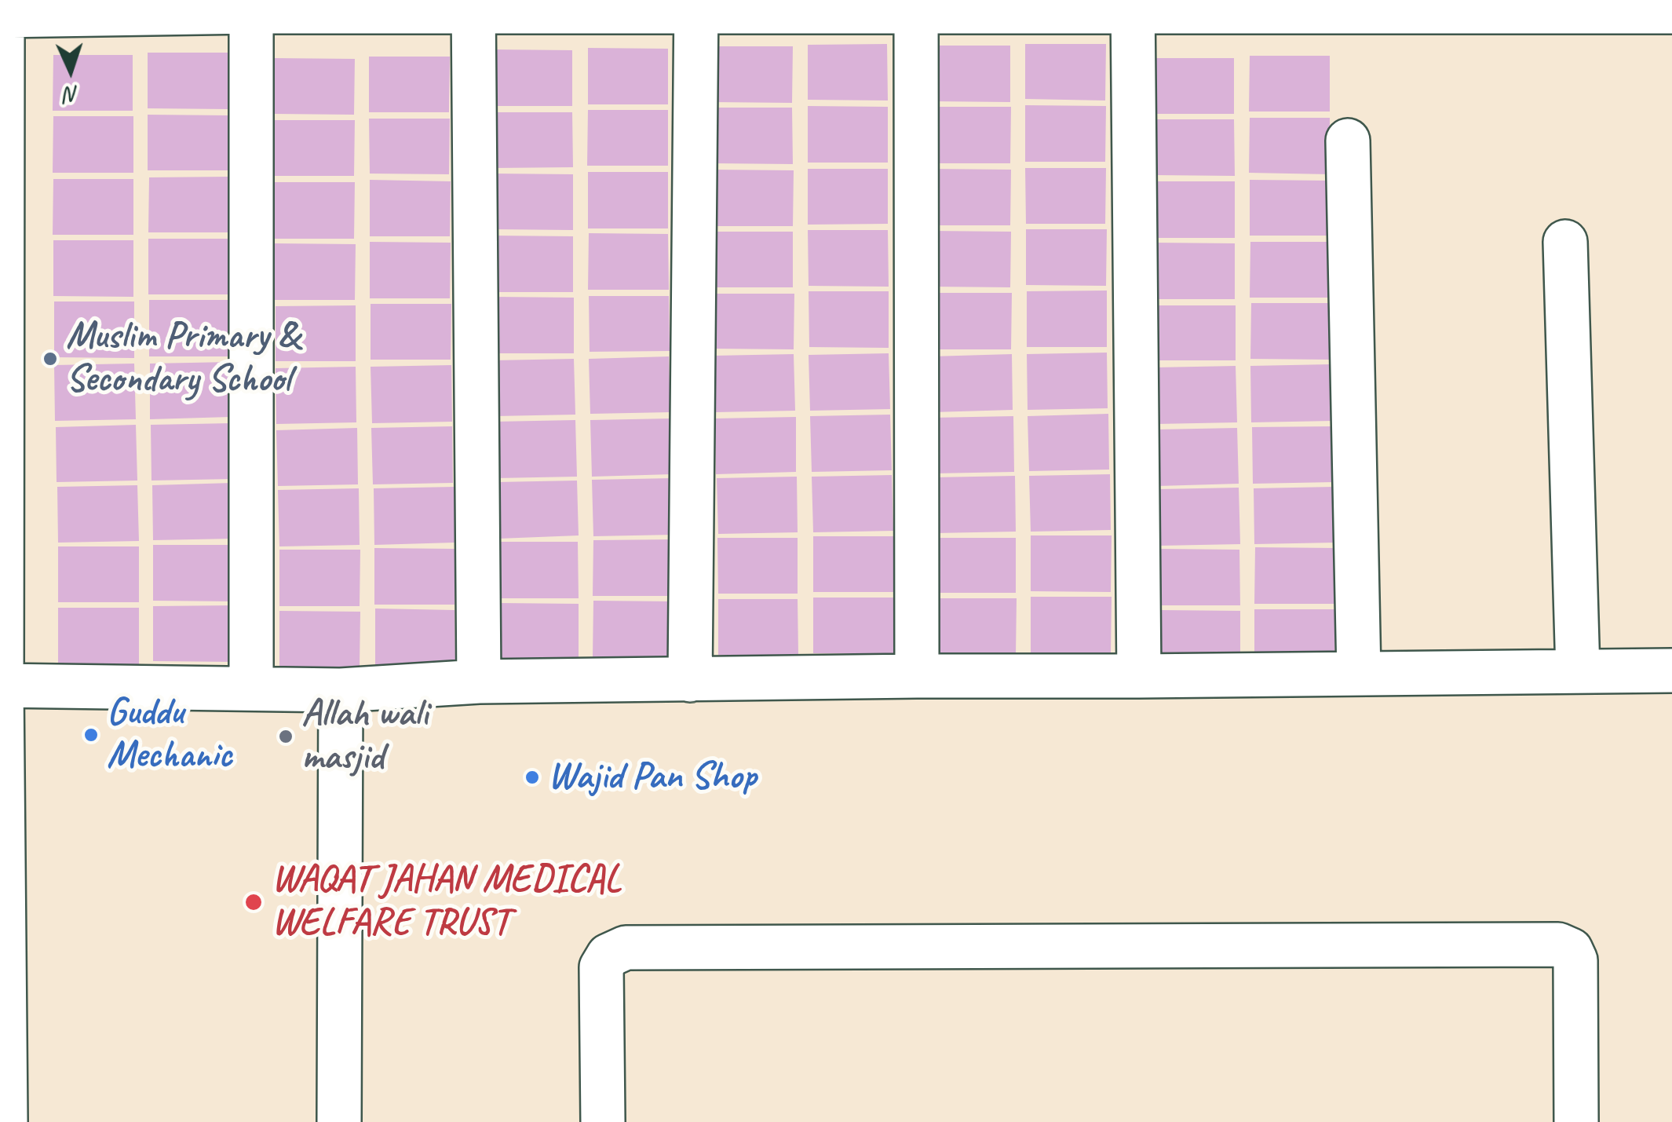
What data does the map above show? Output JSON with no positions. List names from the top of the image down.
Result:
{
  "places": [
    "Muslim Primary & Secondary School",
    "Guddu Mechanic",
    "Allah wali masjid",
    "Wajid Pan Shop",
    "WAQAT JAHAN MEDICAL WELFARE TRUST"
  ],
  "north": "bottom"
}
